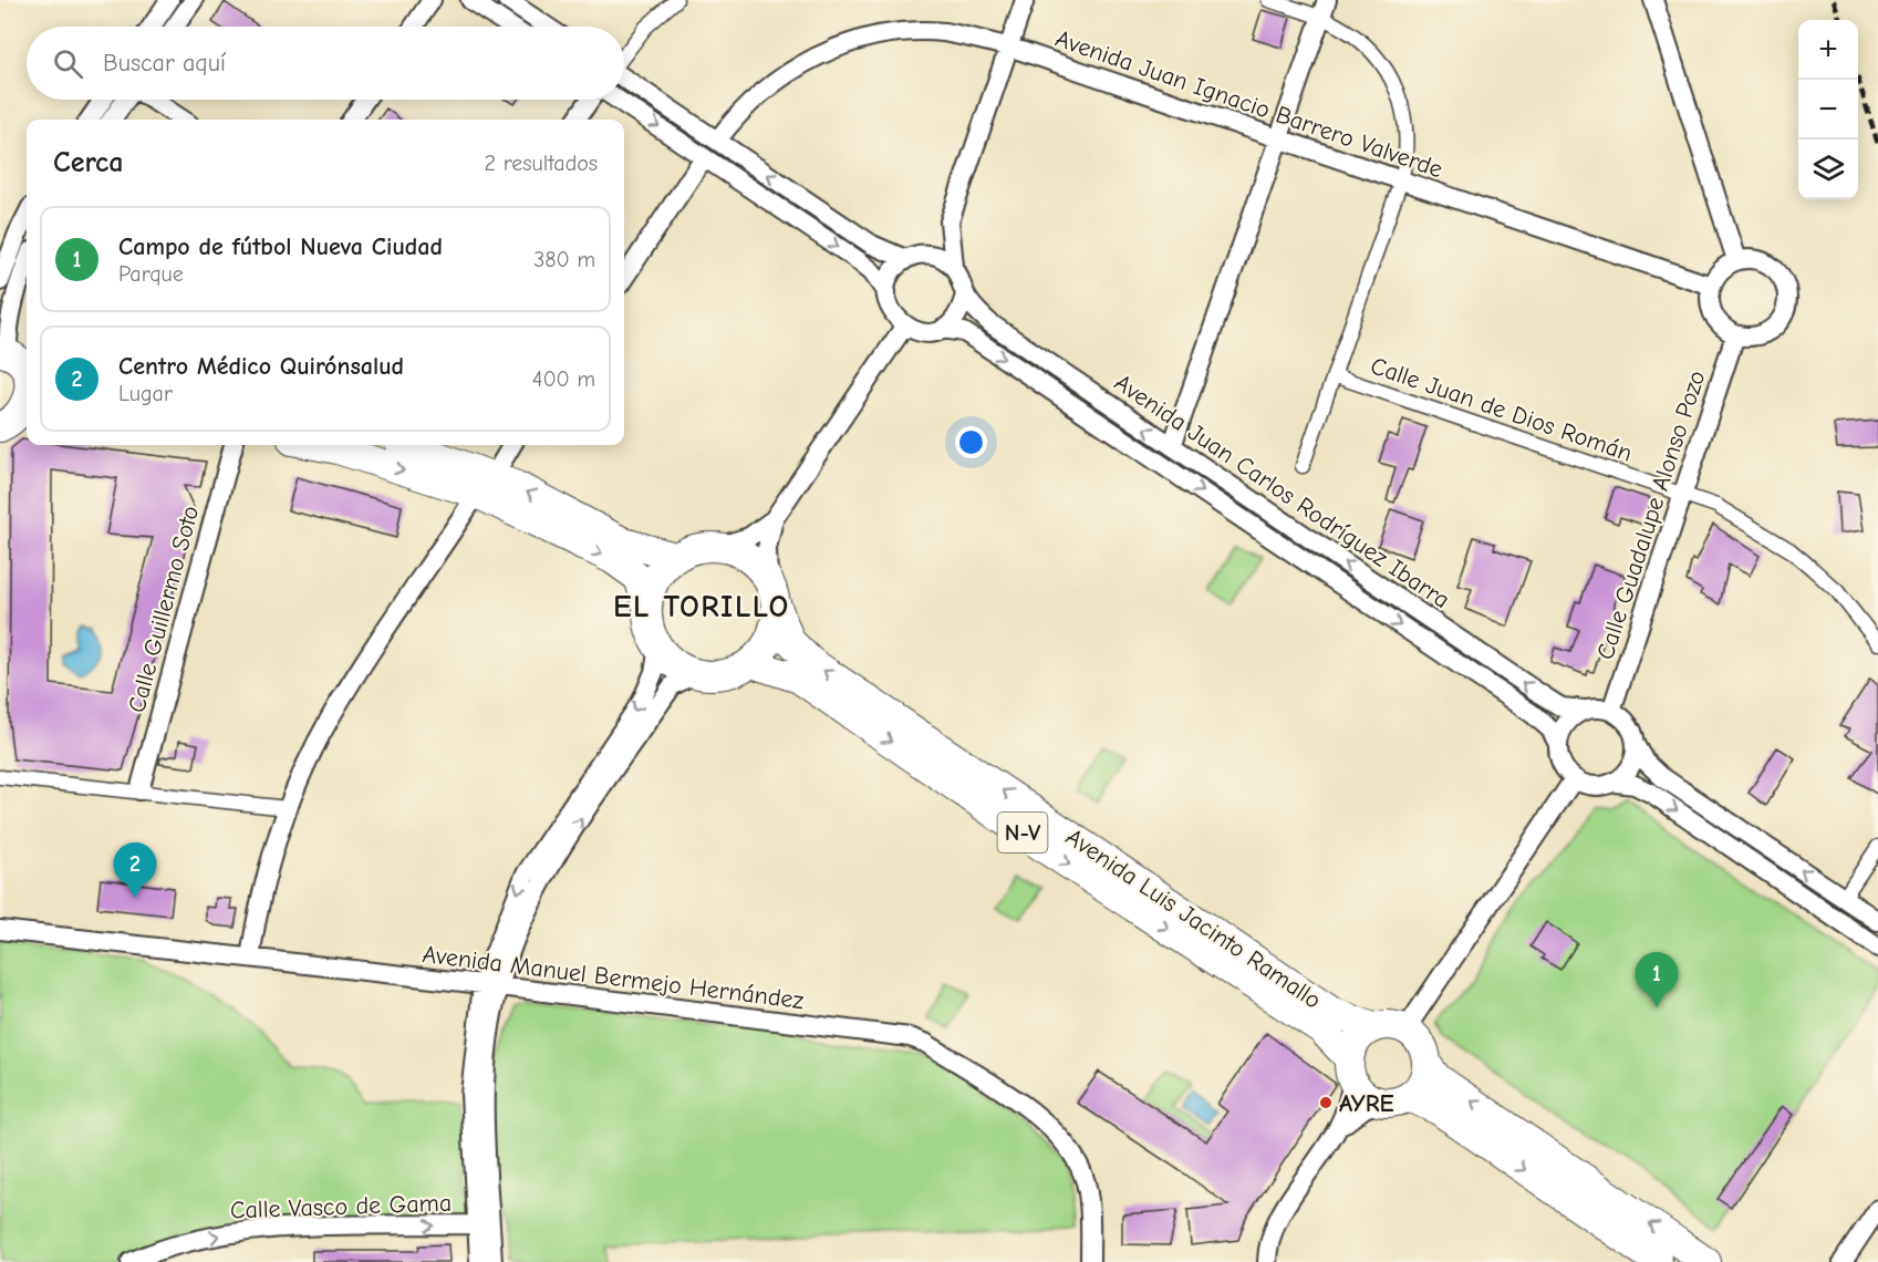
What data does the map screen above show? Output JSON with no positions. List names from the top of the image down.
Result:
{
  "streets": {
    "main road": ["N-V", "Avenida Luis Jacinto Ramallo"],
    "street": [
      "Avenida Juan Ignacio Barrero Valverde",
      "Calle Juan de Dios Román",
      "Avenida Juan Carlos Rodríguez Ibarra",
      "Calle Guadalupe Alonso Pozo",
      "Calle Guillermo Soto",
      "Avenida Manuel Bermejo Hernández",
      "Calle Vasco de Gama"
    ]
  },
  "crossings": [
    ["Avenida Juan Ignacio Barrero Valverde", "Calle Guadalupe Alonso Pozo"],
    ["Calle Juan de Dios Román", "Calle Guadalupe Alonso Pozo"],
    ["Avenida Juan Carlos Rodríguez Ibarra", "Calle Guadalupe Alonso Pozo"]
  ],
  "one_way": ["Calle Vasco de Gama"],
  "districts": ["EL TORILLO"],
  "places": ["AYRE"],
  "page": {
    "map_buttons": ["+", "−"],
    "search": "Buscar aquí",
    "heading": ["Cerca", "2 resultados"],
    "list": [
      {
        "mark": "1",
        "name": "Campo de fútbol Nueva Ciudad",
        "note": "Parque",
        "value": "380 m"
      },
      {
        "mark": "2",
        "name": "Centro Médico Quirónsalud",
        "note": "Lugar",
        "value": "400 m"
      }
    ],
    "pins": ["2", "1"]
  }
}
